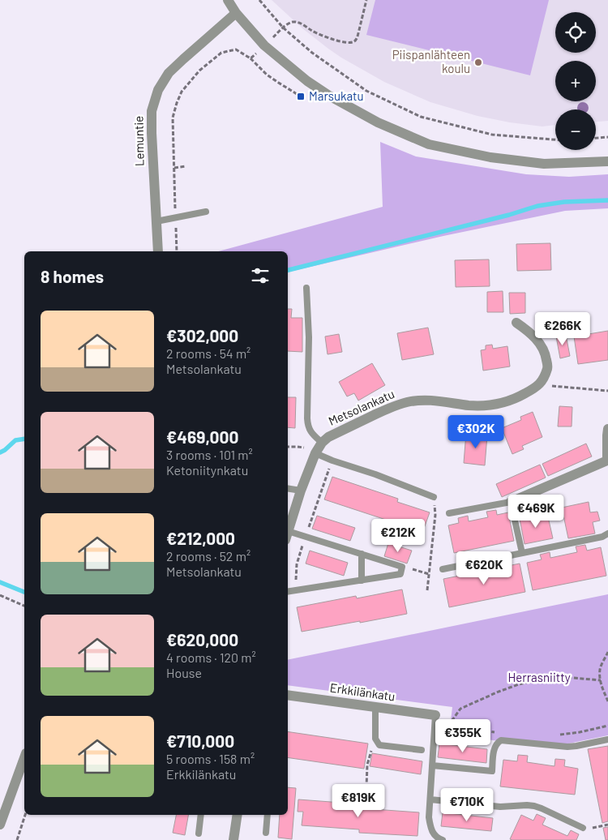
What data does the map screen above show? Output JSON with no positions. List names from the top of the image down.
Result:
{
  "streets": {
    "street": ["Lemuntie", "Metsolankatu", "Erkkilänkatu"]
  },
  "parks": ["Herrasniitty"],
  "places": {
    "other": ["Piispanlähteen koulu"],
    "transit": ["Marsukatu"]
  },
  "page": {
    "map_buttons": ["+", "−"],
    "heading": "8 homes",
    "list": [
      {
        "name": "€302,000",
        "note": "2 rooms · 54 m² · Metsolankatu"
      },
      {
        "name": "€469,000",
        "note": "3 rooms · 101 m² · Ketoniitynkatu"
      },
      {
        "name": "€212,000",
        "note": "2 rooms · 52 m² · Metsolankatu"
      },
      {
        "name": "€620,000",
        "note": "4 rooms · 120 m² · House"
      },
      {
        "name": "€710,000",
        "note": "5 rooms · 158 m² · Erkkilänkatu"
      }
    ],
    "price": [
      "€266K",
      "€302K",
      "€469K",
      "€212K",
      "€620K",
      "€355K",
      "€819K",
      "€710K"
    ]
  }
}
